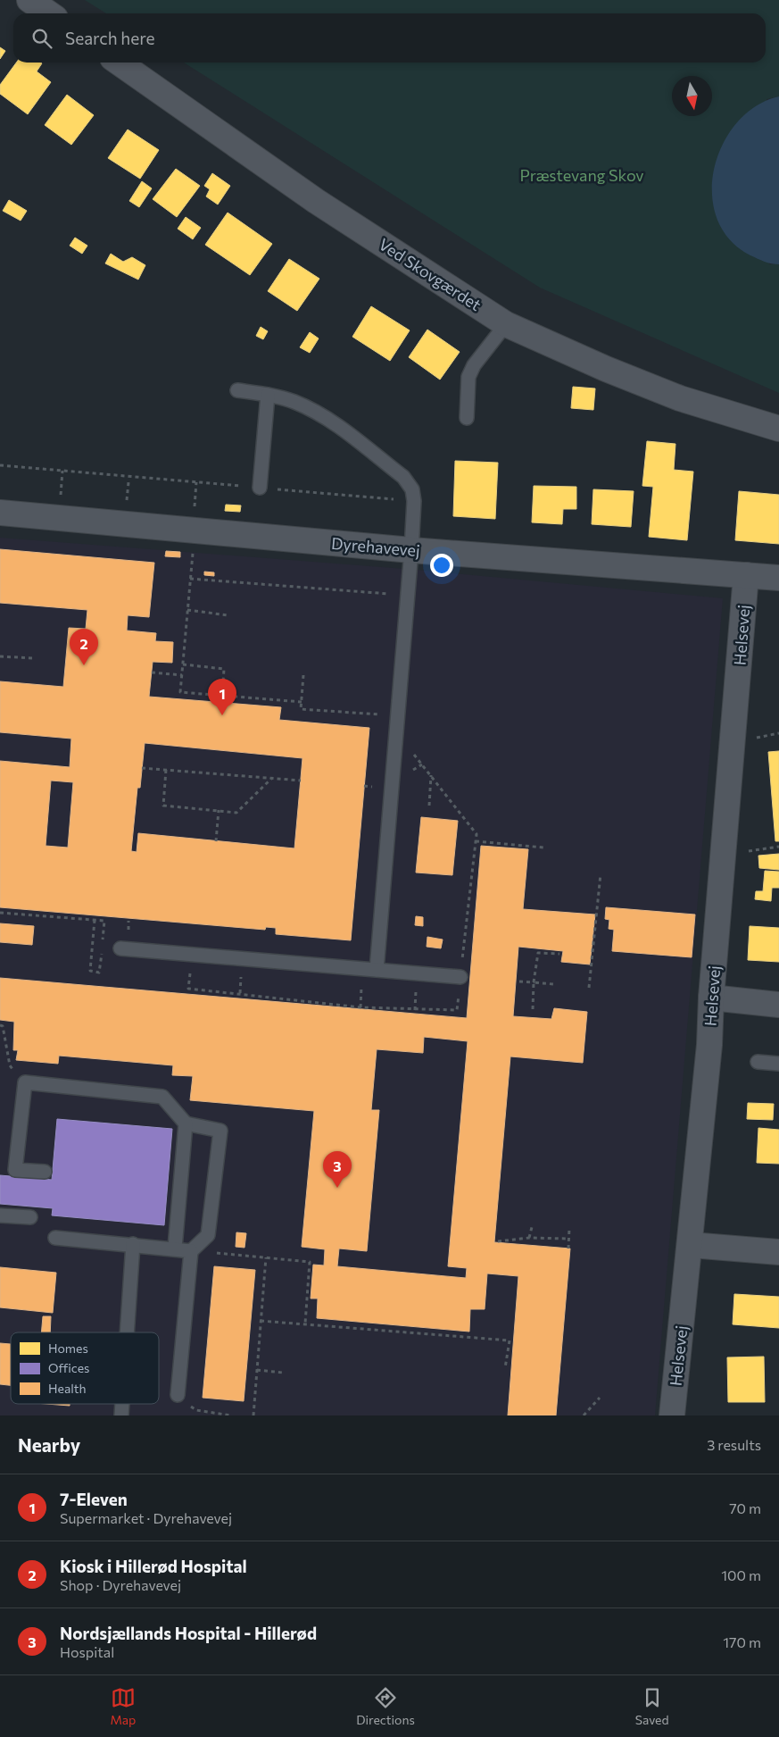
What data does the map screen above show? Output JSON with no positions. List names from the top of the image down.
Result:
{
  "streets": {
    "street": ["Ved Skovgærdet", "Dyrehavevej", "Helsevej"]
  },
  "crossings": [
    ["Dyrehavevej", "Helsevej"]
  ],
  "parks": ["Præstevang Skov"],
  "legend": ["Homes", "Offices", "Health"],
  "north": "bottom",
  "page": {
    "search": "Search here",
    "pins": ["2", "1", "3"],
    "heading": ["Nearby", "3 results"],
    "list": [
      {
        "mark": "1",
        "name": "7-Eleven",
        "note": "Supermarket · Dyrehavevej",
        "value": "70 m"
      },
      {
        "mark": "2",
        "name": "Kiosk i Hillerød Hospital",
        "note": "Shop · Dyrehavevej",
        "value": "100 m"
      },
      {
        "mark": "3",
        "name": "Nordsjællands Hospital - Hillerød",
        "note": "Hospital",
        "value": "170 m"
      }
    ],
    "nav": ["Map", "Directions", "Saved"]
  }
}
